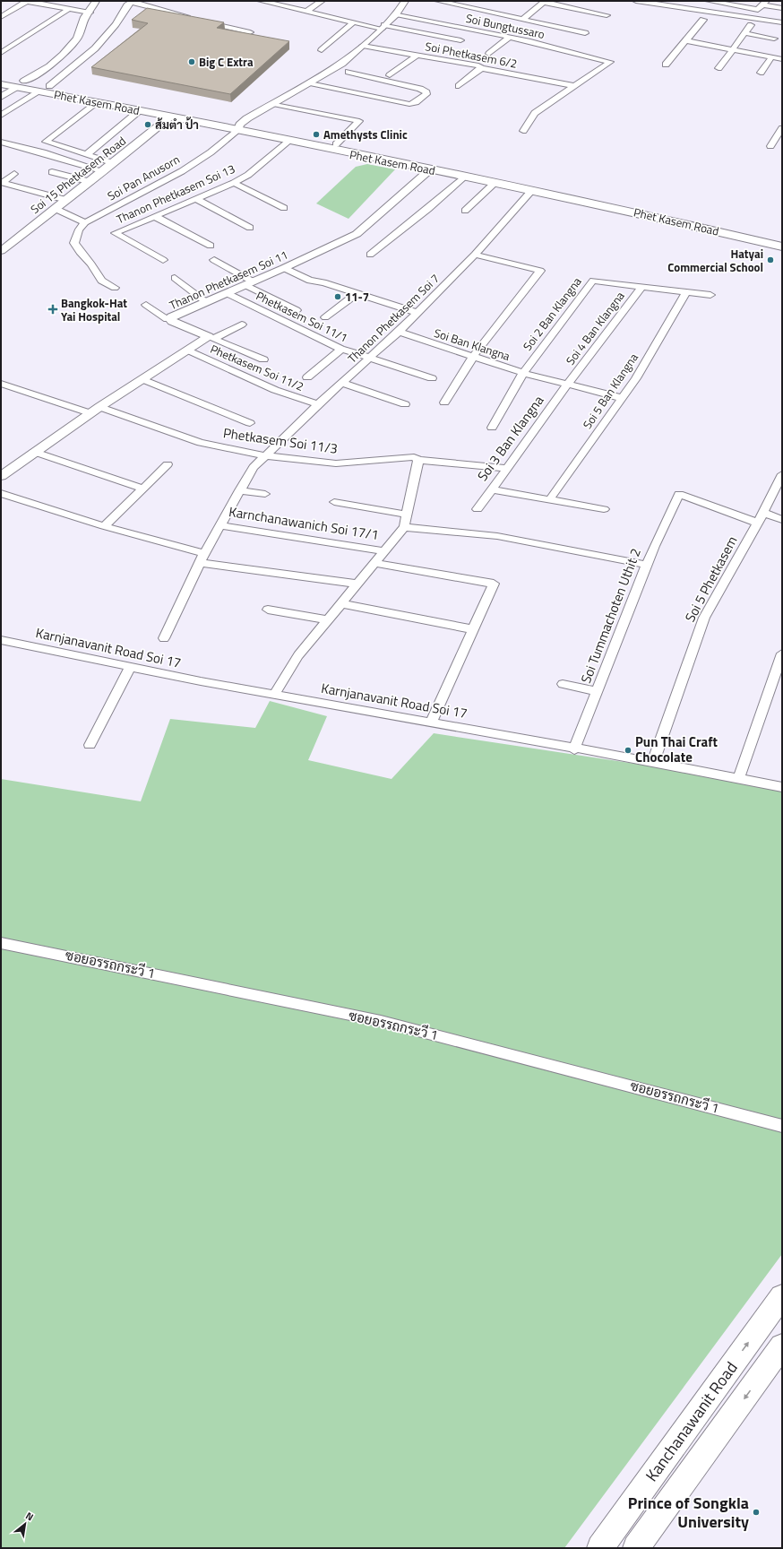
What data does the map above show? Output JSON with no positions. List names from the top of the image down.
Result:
{
  "streets": {
    "main road": ["Phet Kasem Road", "Kanchanawanit Road"],
    "street": [
      "Soi Bungtussaro",
      "Soi Phetkasem 6/2",
      "Soi 15 Phetkasem Road",
      "Soi Pan Anusorn",
      "Thanon Phetkasem Soi 13",
      "Thanon Phetkasem Soi 11",
      "Soi 2 Ban Klangna",
      "Phetkasem Soi 11/1",
      "Thanon Phetkasem Soi 7",
      "Soi 4 Ban Klangna",
      "Soi Ban Klangna",
      "Phetkasem Soi 11/2",
      "Soi 5 Ban Klangna",
      "Soi 3 Ban Klangna",
      "Phetkasem Soi 11/3",
      "Karnchanawanich Soi 17/1",
      "Soi 5 Phetkasem",
      "Soi Tummachoten Uthit 2",
      "Karnjanavanit Road Soi 17",
      "ซอยอรรถกระวี 1"
    ]
  },
  "crossings": [
    ["Soi Bungtussaro", "Soi Phetkasem 6/2"],
    ["Phet Kasem Road", "Soi 15 Phetkasem Road"],
    ["Phet Kasem Road", "Soi Pan Anusorn"],
    ["Phet Kasem Road", "Thanon Phetkasem Soi 13"],
    ["Phet Kasem Road", "Thanon Phetkasem Soi 11"],
    ["Phet Kasem Road", "Thanon Phetkasem Soi 7"],
    ["Thanon Phetkasem Soi 11", "Phetkasem Soi 11/1"],
    ["Soi 2 Ban Klangna", "Soi 4 Ban Klangna"],
    ["Soi 2 Ban Klangna", "Soi Ban Klangna"],
    ["Soi 2 Ban Klangna", "Soi 5 Ban Klangna"],
    ["Phetkasem Soi 11/1", "Thanon Phetkasem Soi 7"],
    ["Thanon Phetkasem Soi 7", "Soi Ban Klangna"],
    ["Thanon Phetkasem Soi 7", "Phetkasem Soi 11/2"],
    ["Thanon Phetkasem Soi 7", "Phetkasem Soi 11/3"],
    ["Thanon Phetkasem Soi 7", "Karnchanawanich Soi 17/1"],
    ["Soi 4 Ban Klangna", "Soi Ban Klangna"],
    ["Soi 4 Ban Klangna", "Soi 3 Ban Klangna"],
    ["Soi Ban Klangna", "Soi 5 Ban Klangna"],
    ["Soi Ban Klangna", "Soi 3 Ban Klangna"],
    ["Soi 3 Ban Klangna", "Phetkasem Soi 11/3"],
    ["Phetkasem Soi 11/3", "Karnchanawanich Soi 17/1"],
    ["Karnchanawanich Soi 17/1", "Karnjanavanit Road Soi 17"],
    ["Soi 5 Phetkasem", "Soi Tummachoten Uthit 2"],
    ["Soi 5 Phetkasem", "Karnjanavanit Road Soi 17"],
    ["Soi Tummachoten Uthit 2", "Karnjanavanit Road Soi 17"]
  ],
  "places": {
    "other": [
      "Big C Extra",
      "ส้มตำ ป้า",
      "Amethysts Clinic",
      "Hatyai Commercial School",
      "11-7",
      "Pun Thai Craft Chocolate",
      "Prince of Songkla University"
    ],
    "health": ["Bangkok-Hat Yai Hospital"]
  },
  "north": "top right"
}
